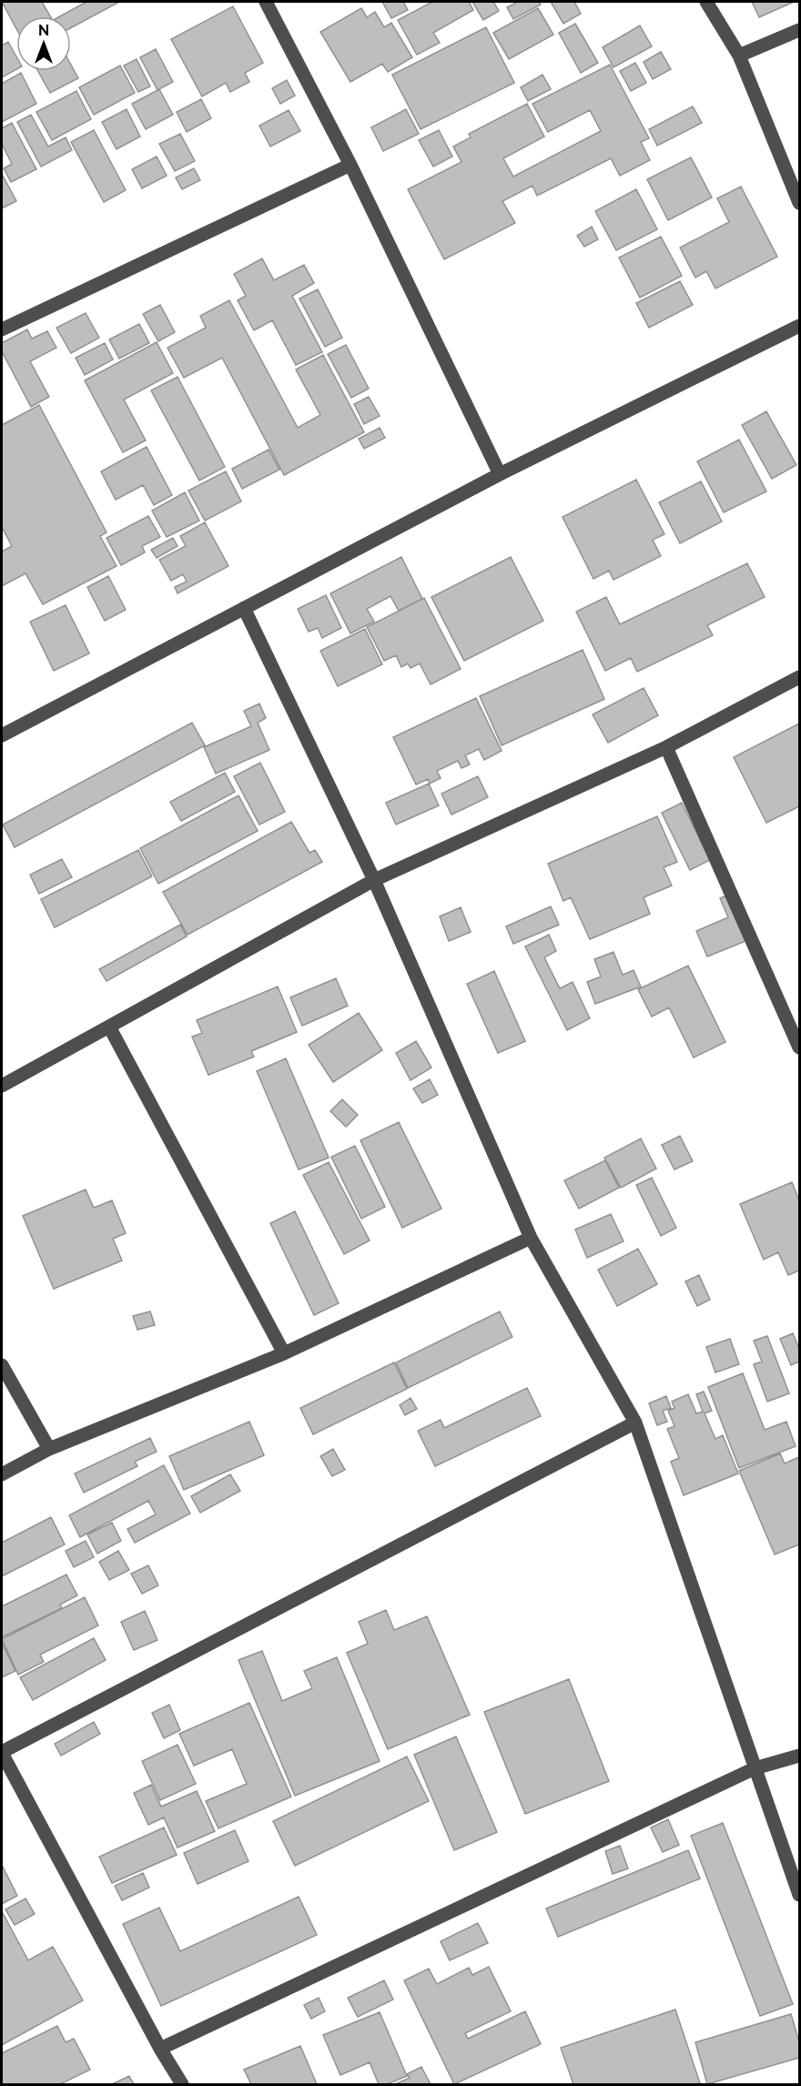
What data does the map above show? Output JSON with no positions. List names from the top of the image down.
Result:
{
  "north": "top"
}
